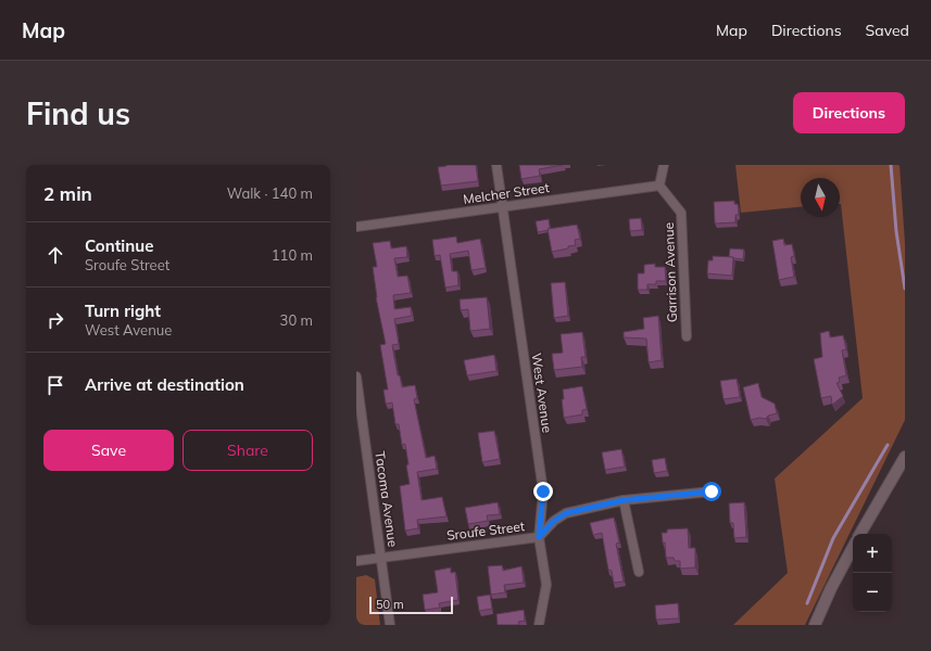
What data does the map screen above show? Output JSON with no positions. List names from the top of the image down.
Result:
{
  "streets": {
    "street": [
      "Melcher Street",
      "Garrison Avenue",
      "West Avenue",
      "Tacoma Avenue",
      "Sroufe Street"
    ]
  },
  "crossings": [
    ["Melcher Street", "Garrison Avenue"],
    ["Melcher Street", "West Avenue"],
    ["West Avenue", "Sroufe Street"],
    ["Tacoma Avenue", "Sroufe Street"]
  ],
  "scale_bar": "50 m",
  "north": "bottom",
  "page": {
    "header": "Map",
    "nav": ["Map", "Directions", "Saved"],
    "buttons": [
      "Directions",
      ["Save", "Share"]
    ],
    "title": "Find us",
    "heading": ["2 min", "Walk · 140 m"],
    "list": [
      ["Continue", "Sroufe Street", "110 m"],
      ["Turn right", "West Avenue", "30 m"],
      "Arrive at destination"
    ],
    "map_buttons": ["+", "−"],
    "scale": "50 m"
  }
}
